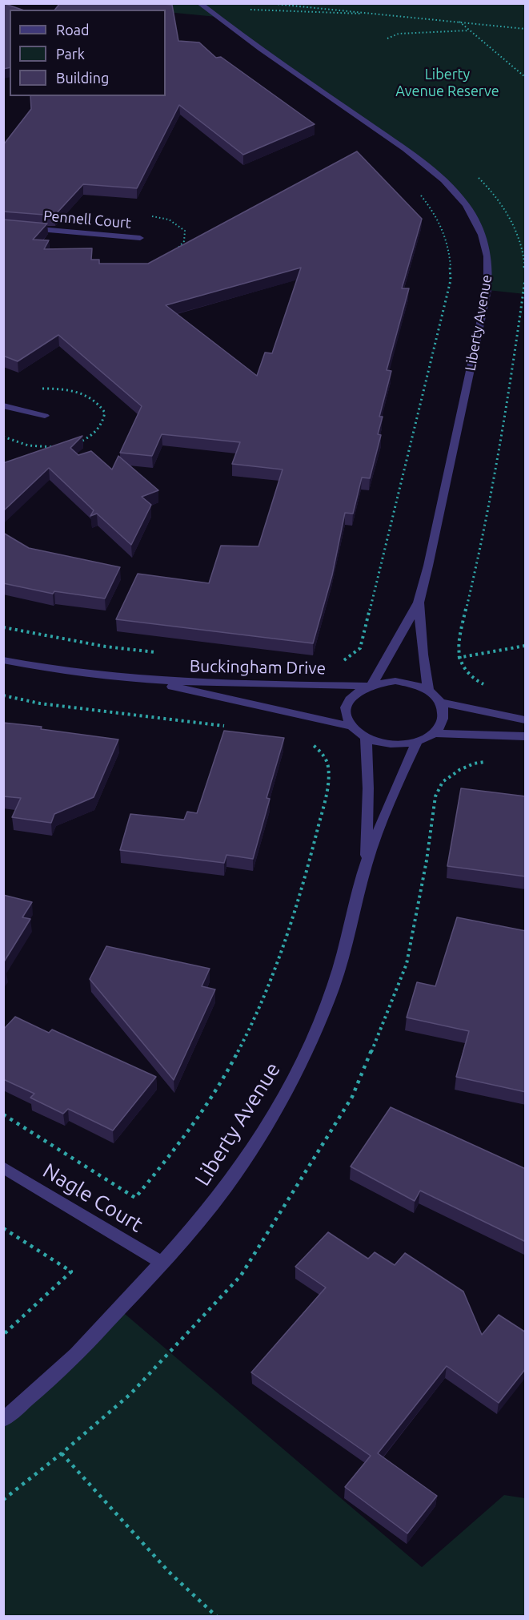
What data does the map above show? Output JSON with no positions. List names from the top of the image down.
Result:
{
  "streets": {
    "street": [
      "Pennell Court",
      "Liberty Avenue",
      "Buckingham Drive",
      "Nagle Court"
    ]
  },
  "crossings": [
    ["Liberty Avenue", "Buckingham Drive"],
    ["Liberty Avenue", "Nagle Court"]
  ],
  "parks": ["Liberty Avenue Reserve"],
  "legend": ["Road", "Park", "Building"]
}
